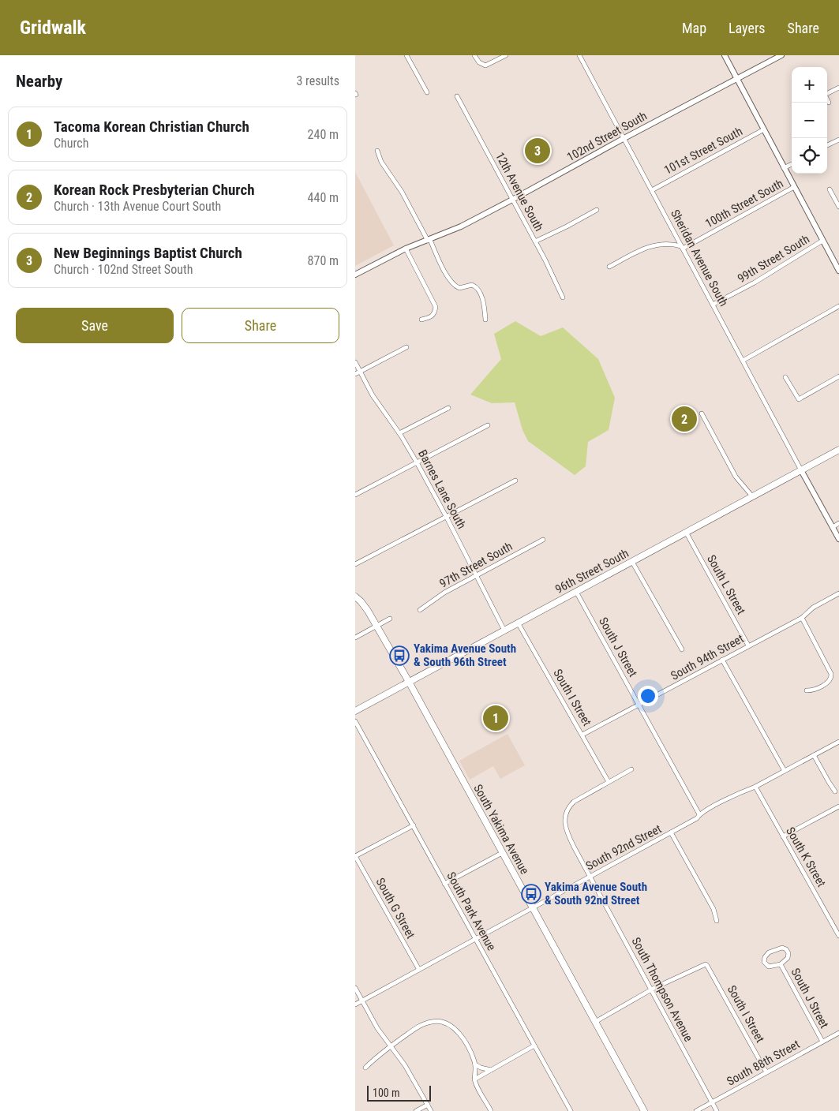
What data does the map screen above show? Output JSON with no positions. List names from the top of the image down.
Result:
{
  "streets": {
    "main road": ["96th Street South", "South Yakima Avenue"],
    "street": [
      "102nd Street South",
      "101st Street South",
      "12th Avenue South",
      "100th Street South",
      "Sheridan Avenue South",
      "99th Street South",
      "Barnes Lane South",
      "97th Street South",
      "South L Street",
      "South J Street",
      "South 94th Street",
      "South I Street",
      "South 92nd Street",
      "South K Street",
      "South G Street",
      "South Park Avenue",
      "South Thompson Avenue",
      "South 88th Street"
    ]
  },
  "crossings": [
    ["102nd Street South", "12th Avenue South"],
    ["102nd Street South", "Sheridan Avenue South"],
    ["101st Street South", "Sheridan Avenue South"],
    ["100th Street South", "Sheridan Avenue South"],
    ["Sheridan Avenue South", "99th Street South"],
    ["Sheridan Avenue South", "96th Street South"],
    ["Barnes Lane South", "97th Street South"],
    ["Barnes Lane South", "96th Street South"],
    ["96th Street South", "South L Street"],
    ["96th Street South", "South J Street"],
    ["96th Street South", "South I Street"],
    ["96th Street South", "South Yakima Avenue"],
    ["South L Street", "South 94th Street"],
    ["South J Street", "South 94th Street"],
    ["South J Street", "South 92nd Street"],
    ["South J Street", "South 88th Street"],
    ["South 94th Street", "South I Street"],
    ["South I Street", "South Thompson Avenue"],
    ["South I Street", "South 88th Street"],
    ["South Yakima Avenue", "South 92nd Street"],
    ["South 92nd Street", "South K Street"],
    ["South 92nd Street", "South G Street"],
    ["South 92nd Street", "South Park Avenue"],
    ["South 92nd Street", "South Thompson Avenue"],
    ["South Thompson Avenue", "South 88th Street"]
  ],
  "places": {
    "bus stop": ["Yakima Avenue South & South 96th Street", "Yakima Avenue South & South 92nd Street"]
  },
  "scale_bar": "100 m",
  "page": {
    "header": "Gridwalk",
    "nav": ["Map", "Layers", "Share"],
    "heading": ["Nearby", "3 results"],
    "map_buttons": ["+", "−"],
    "list": [
      {
        "mark": "1",
        "name": "Tacoma Korean Christian Church",
        "note": "Church",
        "value": "240 m"
      },
      {
        "mark": "2",
        "name": "Korean Rock Presbyterian Church",
        "note": "Church · 13th Avenue Court South",
        "value": "440 m"
      },
      {
        "mark": "3",
        "name": "New Beginnings Baptist Church",
        "note": "Church · 102nd Street South",
        "value": "870 m"
      }
    ],
    "pins": ["3", "2", "1"],
    "buttons": ["Save", "Share"],
    "scale": "100 m"
  }
}
